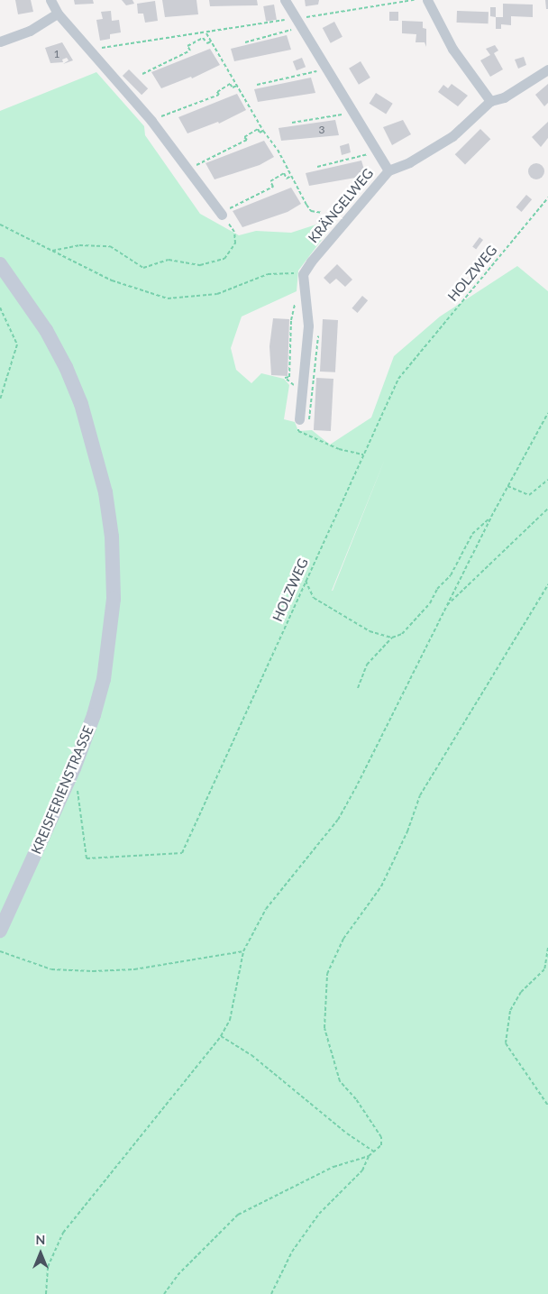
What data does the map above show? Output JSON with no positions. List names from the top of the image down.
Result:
{
  "streets": {
    "street": ["KRÄNGELWEG", "KREISFERIENSTRASSE"],
    "path": ["HOLZWEG"]
  },
  "crossings": [
    ["HOLZWEG", "KREISFERIENSTRASSE"]
  ],
  "house_numbers": ["1", "3"],
  "north": "top"
}
